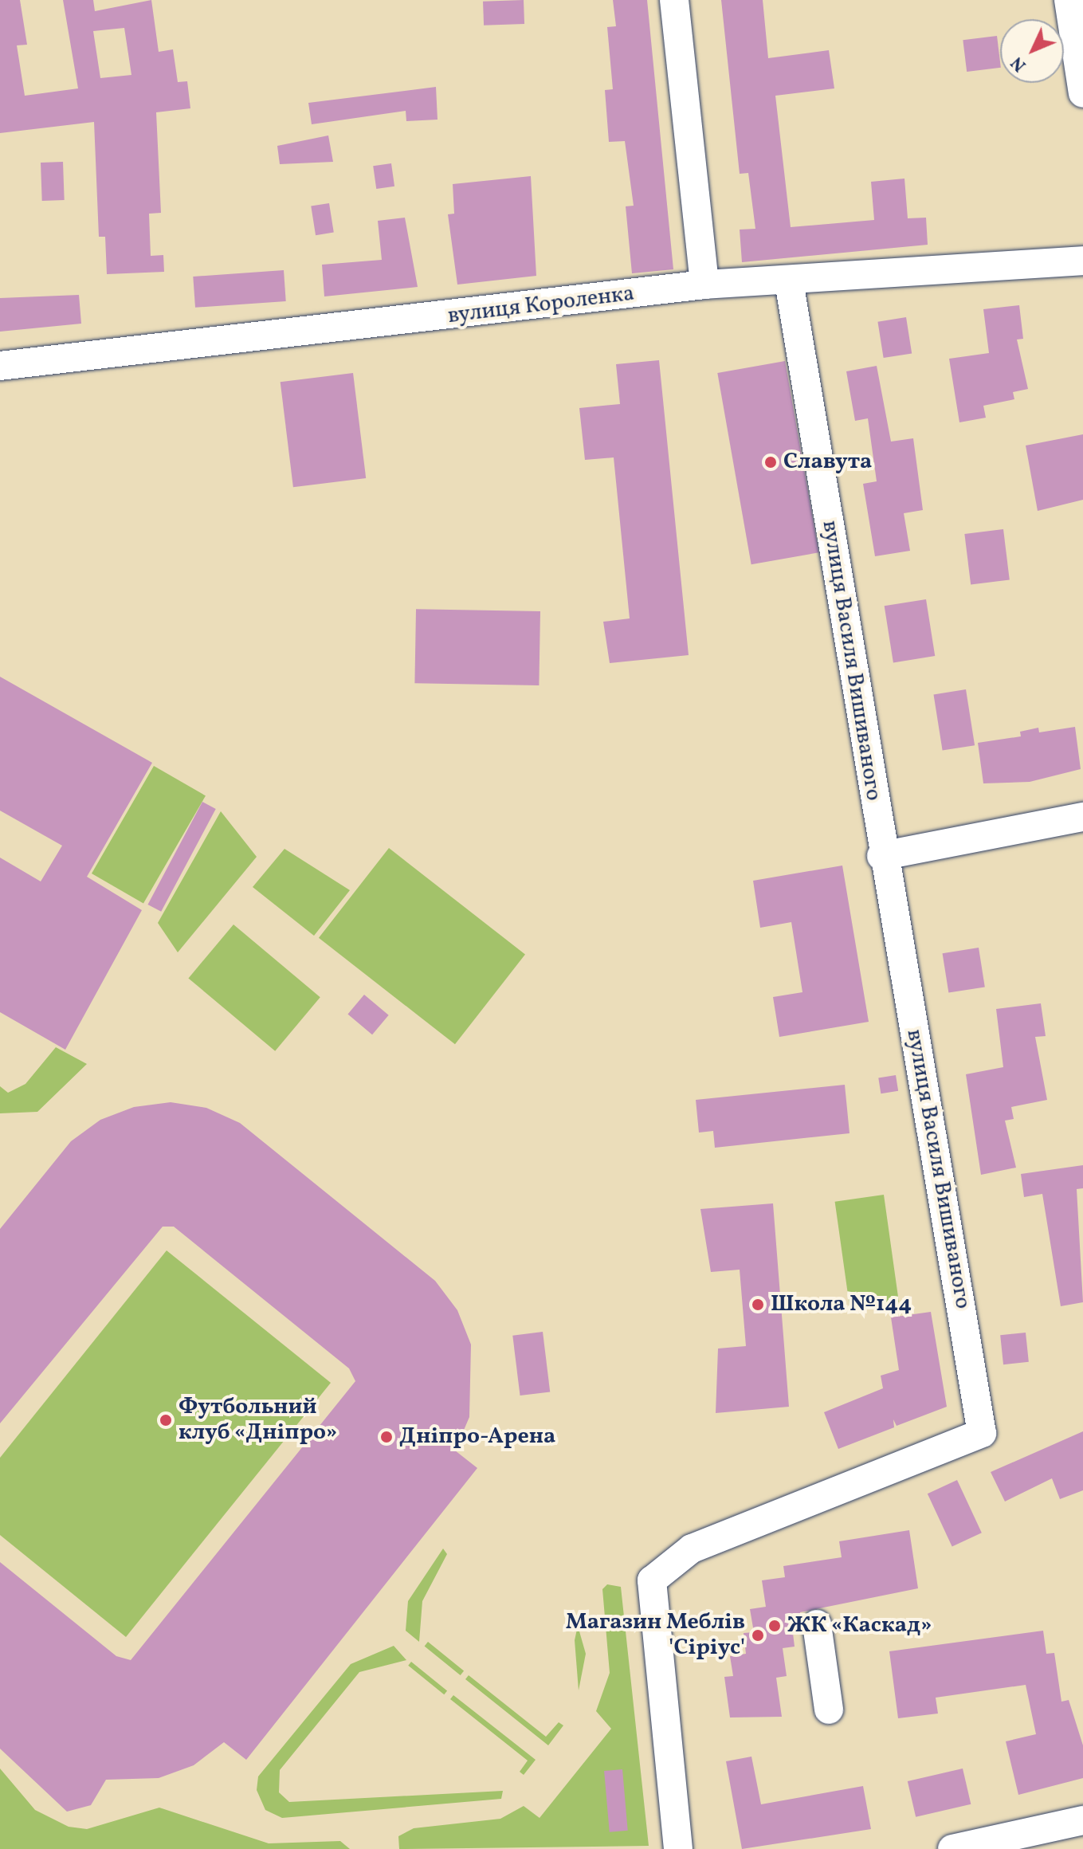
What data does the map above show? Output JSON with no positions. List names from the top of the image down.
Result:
{
  "streets": {
    "street": ["вулиця Короленка", "вулиця Василя Вишиваного"]
  },
  "crossings": [
    ["вулиця Короленка", "вулиця Василя Вишиваного"]
  ],
  "places": [
    "Славута",
    "Школа №144",
    "Футбольний клуб «Дніпро»",
    "Дніпро-Арена",
    "ЖК «Каскад»",
    "Магазин Меблів 'Сіріус'"
  ],
  "north": "bottom left"
}
